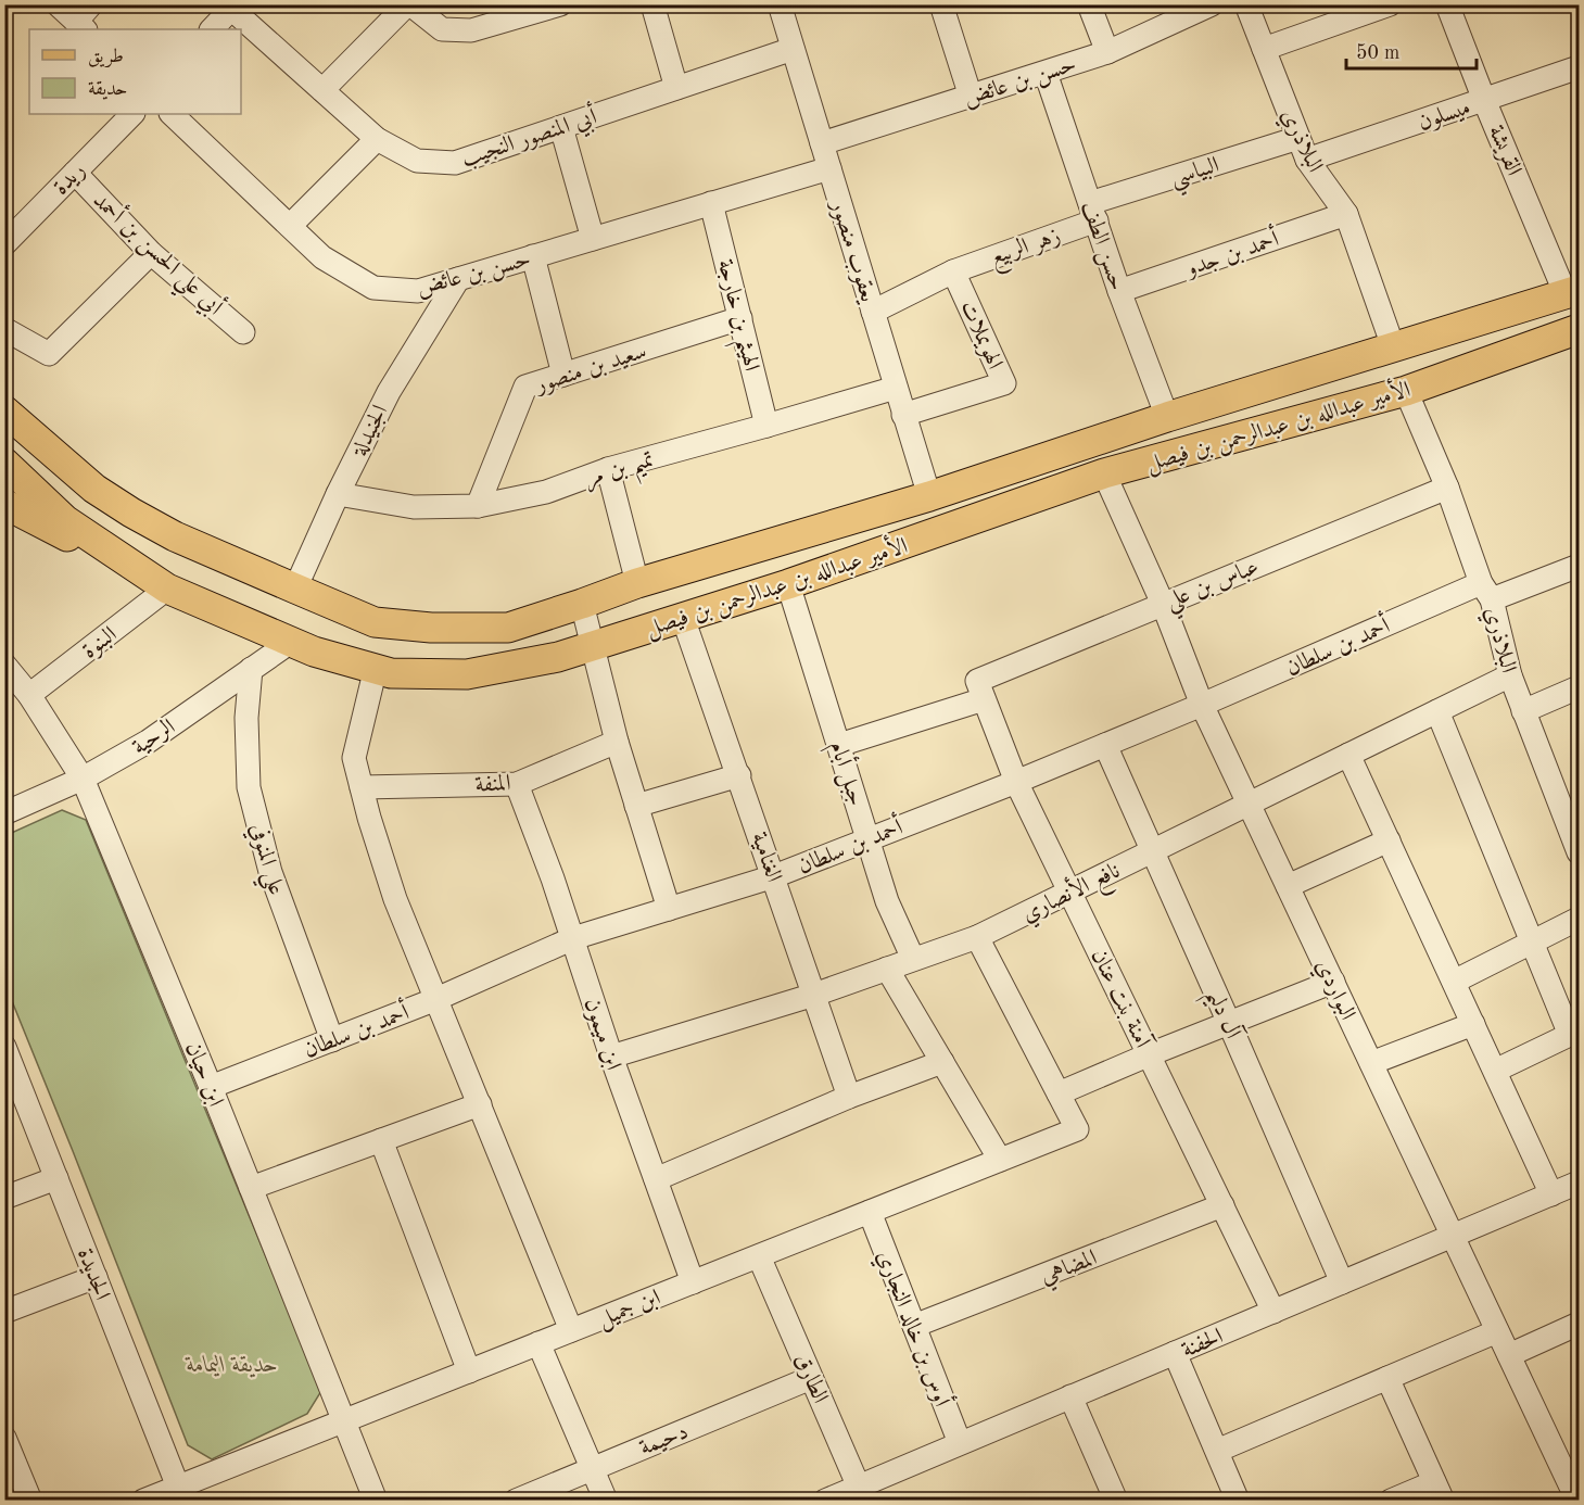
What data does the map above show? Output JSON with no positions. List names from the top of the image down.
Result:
{
  "streets": {
    "main road": ["الأمير عبدالله بن عبدالرحمن بن فيصل"],
    "street": [
      "حسن بن عائض",
      "ميسلون",
      "أبي المنصور النجيب",
      "البلاذري",
      "القريشة",
      "البياسي",
      "ريدة",
      "زهر الربيع",
      "حسن الطف",
      "يعقوب منصور",
      "أبي علي الحسن بن أحمد",
      "أحمد بن جدو",
      "الهيثم بن خارجة",
      "الهويملات",
      "سعيد بن منصور",
      "الجنيدلة",
      "تميم بن مر",
      "عباس بن علي",
      "البنوة",
      "أحمد بن سلطان",
      "الرحية",
      "جبل أبام",
      "المنفة",
      "الغنامية",
      "علي المنوفي",
      "نافع الأنصاري",
      "البواردي",
      "آمنة بنت عنان",
      "آل دليم",
      "ابن ميمون",
      "ابن حيان",
      "المضاهي",
      "الجديدة",
      "ابن جميل",
      "أوس بن خالد النجاري",
      "الحفنة",
      "الطارق",
      "دحيمة"
    ]
  },
  "crossings": [
    ["حسن بن عائض", "حسن الطف"],
    ["حسن بن عائض", "يعقوب منصور"],
    ["حسن بن عائض", "الهيثم بن خارجة"],
    ["حسن بن عائض", "الجنيدلة"],
    ["ميسلون", "البلاذري"],
    ["ميسلون", "القريشة"],
    ["أبي المنصور النجيب", "يعقوب منصور"],
    ["البلاذري", "البياسي"],
    ["البلاذري", "أحمد بن جدو"],
    ["البلاذري", "الأمير عبدالله بن عبدالرحمن بن فيصل"],
    ["البلاذري", "عباس بن علي"],
    ["البلاذري", "أحمد بن سلطان"],
    ["البلاذري", "نافع الأنصاري"],
    ["القريشة", "الأمير عبدالله بن عبدالرحمن بن فيصل"],
    ["البياسي", "زهر الربيع"],
    ["البياسي", "حسن الطف"],
    ["ريدة", "أبي علي الحسن بن أحمد"],
    ["زهر الربيع", "حسن الطف"],
    ["زهر الربيع", "الهويملات"],
    ["حسن الطف", "أحمد بن جدو"],
    ["حسن الطف", "الأمير عبدالله بن عبدالرحمن بن فيصل"],
    ["يعقوب منصور", "الهويملات"],
    ["يعقوب منصور", "الأمير عبدالله بن عبدالرحمن بن فيصل"],
    ["يعقوب منصور", "تميم بن مر"],
    ["الهيثم بن خارجة", "سعيد بن منصور"],
    ["الهيثم بن خارجة", "تميم بن مر"],
    ["سعيد بن منصور", "تميم بن مر"],
    ["الأمير عبدالله بن عبدالرحمن بن فيصل", "الجنيدلة"],
    ["الأمير عبدالله بن عبدالرحمن بن فيصل", "البنوة"],
    ["الأمير عبدالله بن عبدالرحمن بن فيصل", "الرحية"],
    ["الأمير عبدالله بن عبدالرحمن بن فيصل", "جبل أبام"],
    ["الأمير عبدالله بن عبدالرحمن بن فيصل", "الغنامية"],
    ["الأمير عبدالله بن عبدالرحمن بن فيصل", "البواردي"],
    ["الجنيدلة", "تميم بن مر"],
    ["عباس بن علي", "جبل أبام"],
    ["عباس بن علي", "البواردي"],
    ["عباس بن علي", "آمنة بنت عنان"],
    ["البنوة", "ابن حيان"],
    ["أحمد بن سلطان", "جبل أبام"],
    ["أحمد بن سلطان", "الغنامية"],
    ["أحمد بن سلطان", "علي المنوفي"],
    ["أحمد بن سلطان", "البواردي"],
    ["أحمد بن سلطان", "آمنة بنت عنان"],
    ["أحمد بن سلطان", "آل دليم"],
    ["أحمد بن سلطان", "ابن ميمون"],
    ["أحمد بن سلطان", "ابن حيان"],
    ["الرحية", "علي المنوفي"],
    ["الرحية", "ابن حيان"],
    ["جبل أبام", "نافع الأنصاري"],
    ["المنفة", "ابن ميمون"],
    ["الغنامية", "نافع الأنصاري"],
    ["نافع الأنصاري", "البواردي"],
    ["نافع الأنصاري", "آمنة بنت عنان"],
    ["نافع الأنصاري", "آل دليم"],
    ["نافع الأنصاري", "ابن ميمون"],
    ["نافع الأنصاري", "ابن جميل"],
    ["البواردي", "الحفنة"],
    ["آمنة بنت عنان", "المضاهي"],
    ["آمنة بنت عنان", "الحفنة"],
    ["آل دليم", "الحفنة"],
    ["ابن ميمون", "ابن جميل"],
    ["ابن حيان", "ابن جميل"],
    ["المضاهي", "أوس بن خالد النجاري"],
    ["الجديدة", "ابن جميل"],
    ["ابن جميل", "أوس بن خالد النجاري"],
    ["ابن جميل", "الطارق"],
    ["أوس بن خالد النجاري", "الحفنة"],
    ["الحفنة", "الطارق"],
    ["الطارق", "دحيمة"]
  ],
  "parks": ["حديقة اليمامة"],
  "legend": ["طريق", "حديقة"],
  "scale_bar": "50 m"
}
